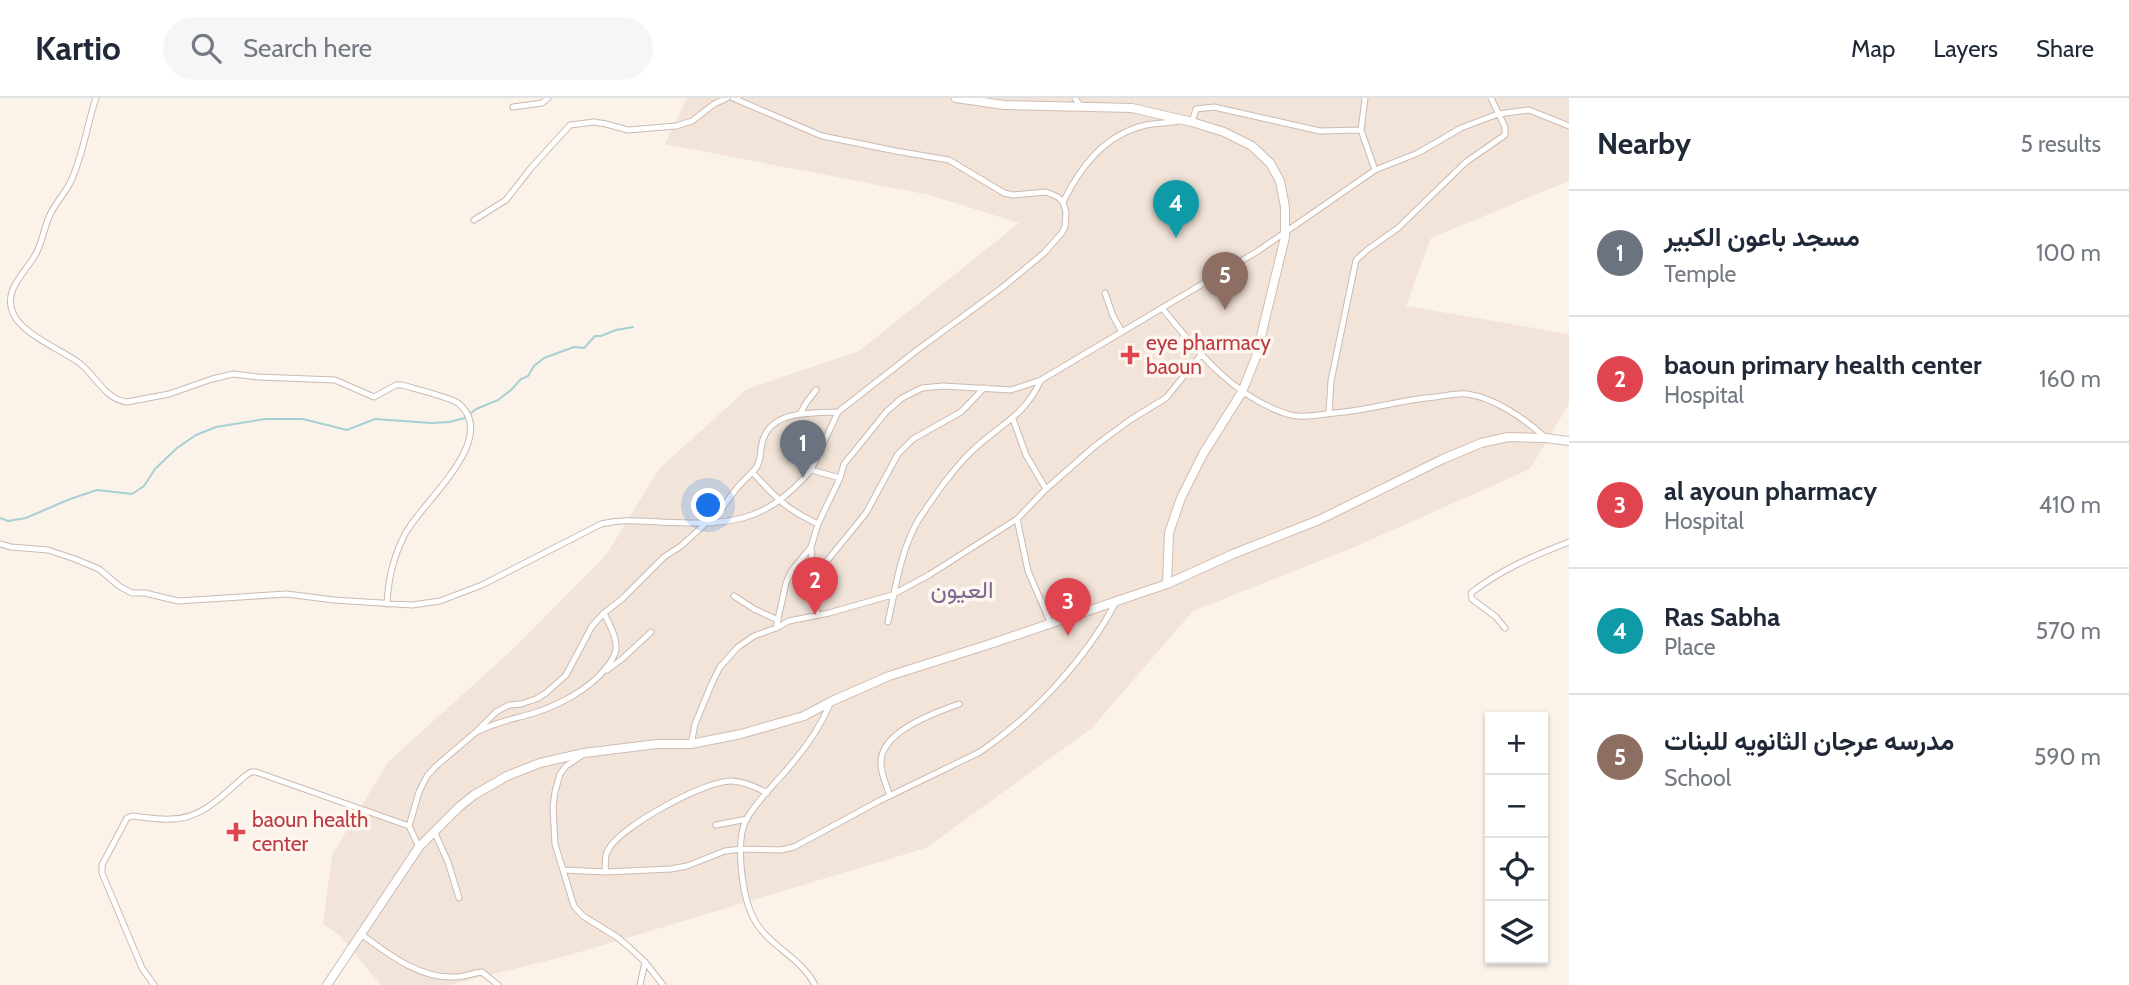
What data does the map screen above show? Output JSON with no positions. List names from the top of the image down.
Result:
{
  "districts": ["العيون"],
  "places": {
    "health": ["eye pharmacy baoun", "baoun health center"]
  },
  "page": {
    "header": "Kartio",
    "search": "Search here",
    "nav": ["Map", "Layers", "Share"],
    "heading": ["Nearby", "5 results"],
    "pins": [
      "4",
      "5",
      "1",
      "2",
      "3"
    ],
    "list": [
      {
        "mark": "1",
        "name": "مسجد باعون الكبير",
        "note": "Temple",
        "value": "100 m"
      },
      {
        "mark": "2",
        "name": "baoun primary health center",
        "note": "Hospital",
        "value": "160 m"
      },
      {
        "mark": "3",
        "name": "al ayoun pharmacy",
        "note": "Hospital",
        "value": "410 m"
      },
      {
        "mark": "4",
        "name": "Ras Sabha",
        "note": "Place",
        "value": "570 m"
      },
      {
        "mark": "5",
        "name": "مدرسه عرجان الثانويه للبنات",
        "note": "School",
        "value": "590 m"
      }
    ],
    "map_buttons": ["+", "−"]
  }
}
